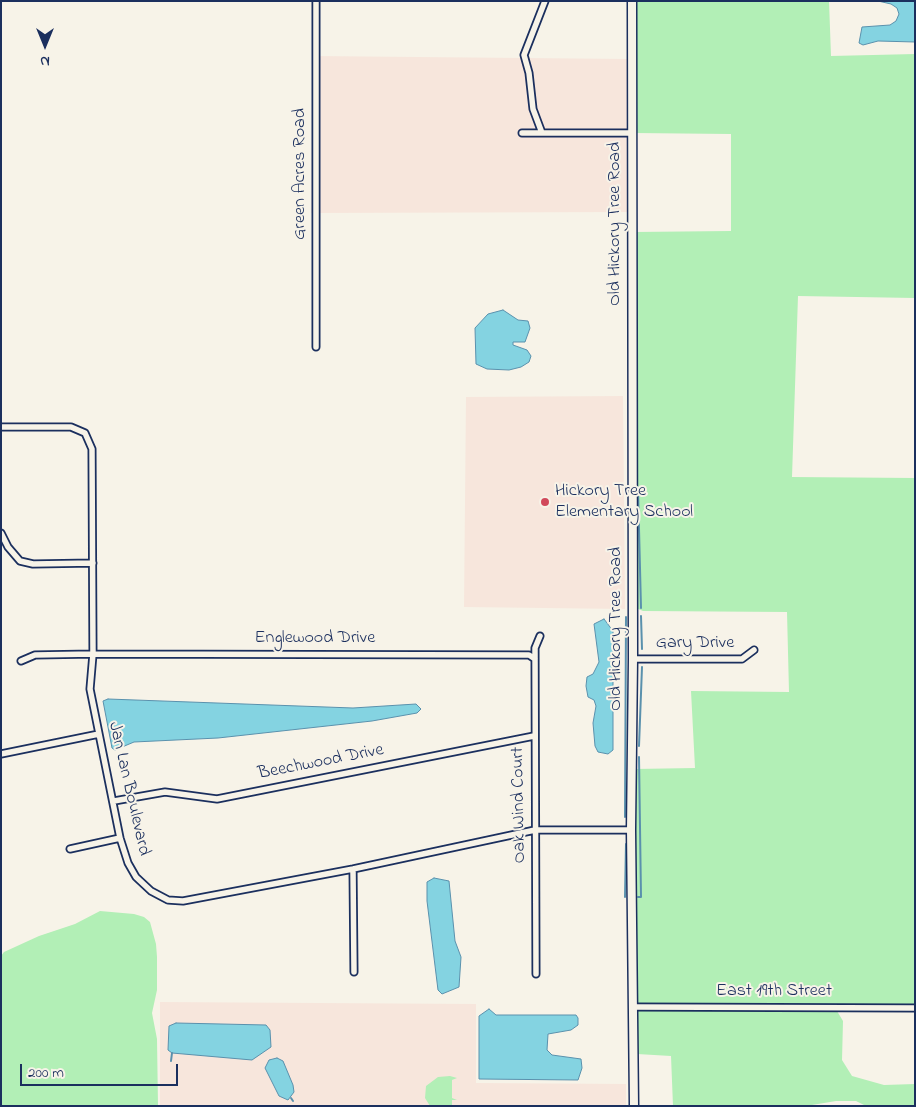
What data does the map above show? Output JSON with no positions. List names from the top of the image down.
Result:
{
  "streets": {
    "street": [
      "Green Acres Road",
      "Old Hickory Tree Road",
      "Englewood Drive",
      "Gary Drive",
      "Beechwood Drive",
      "Jan Lan Boulevard",
      "Oak Wind Court",
      "East 19th Street"
    ]
  },
  "crossings": [
    ["Old Hickory Tree Road", "Gary Drive"],
    ["Old Hickory Tree Road", "Jan Lan Boulevard"],
    ["Old Hickory Tree Road", "East 19th Street"],
    ["Englewood Drive", "Jan Lan Boulevard"],
    ["Englewood Drive", "Oak Wind Court"],
    ["Beechwood Drive", "Jan Lan Boulevard"],
    ["Beechwood Drive", "Oak Wind Court"],
    ["Jan Lan Boulevard", "Oak Wind Court"]
  ],
  "places": ["Hickory Tree Elementary School"],
  "scale_bar": "200 m",
  "north": "bottom"
}
